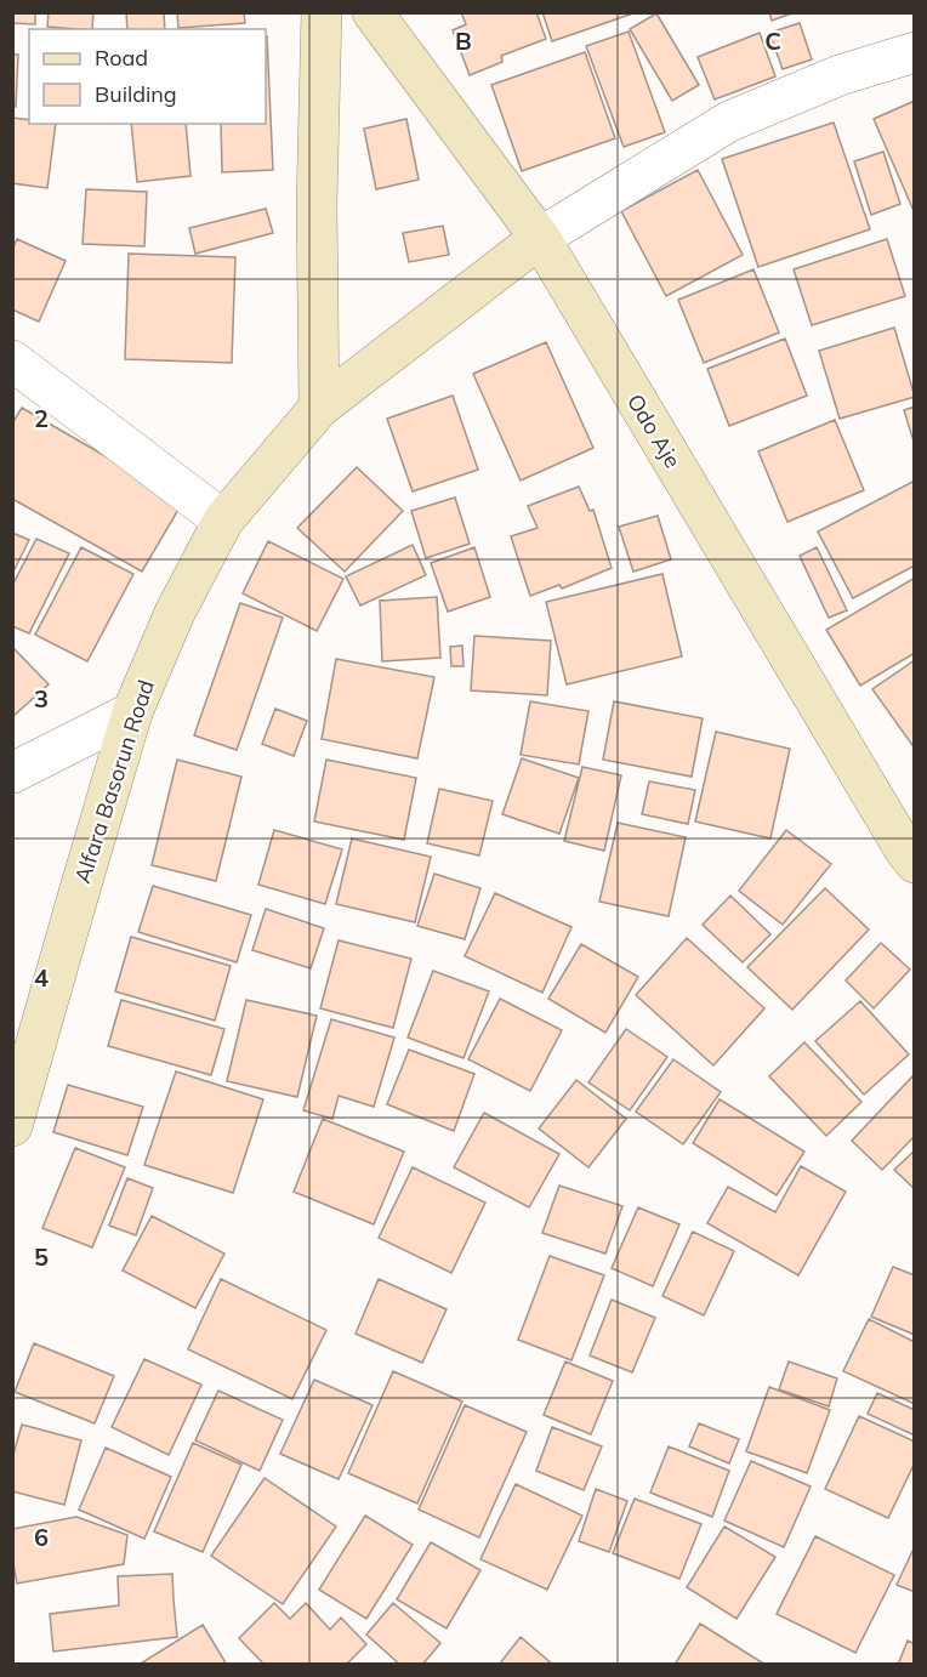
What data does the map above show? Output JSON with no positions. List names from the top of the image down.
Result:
{
  "streets": {
    "street": ["Odo Aje", "Alfara Basorun Road"]
  },
  "crossings": [
    ["Odo Aje", "Alfara Basorun Road"]
  ],
  "legend": ["Road", "Building"],
  "grid": {
    "columns": ["B", "C"],
    "rows": [
      "2",
      "3",
      "4",
      "5",
      "6"
    ]
  }
}
